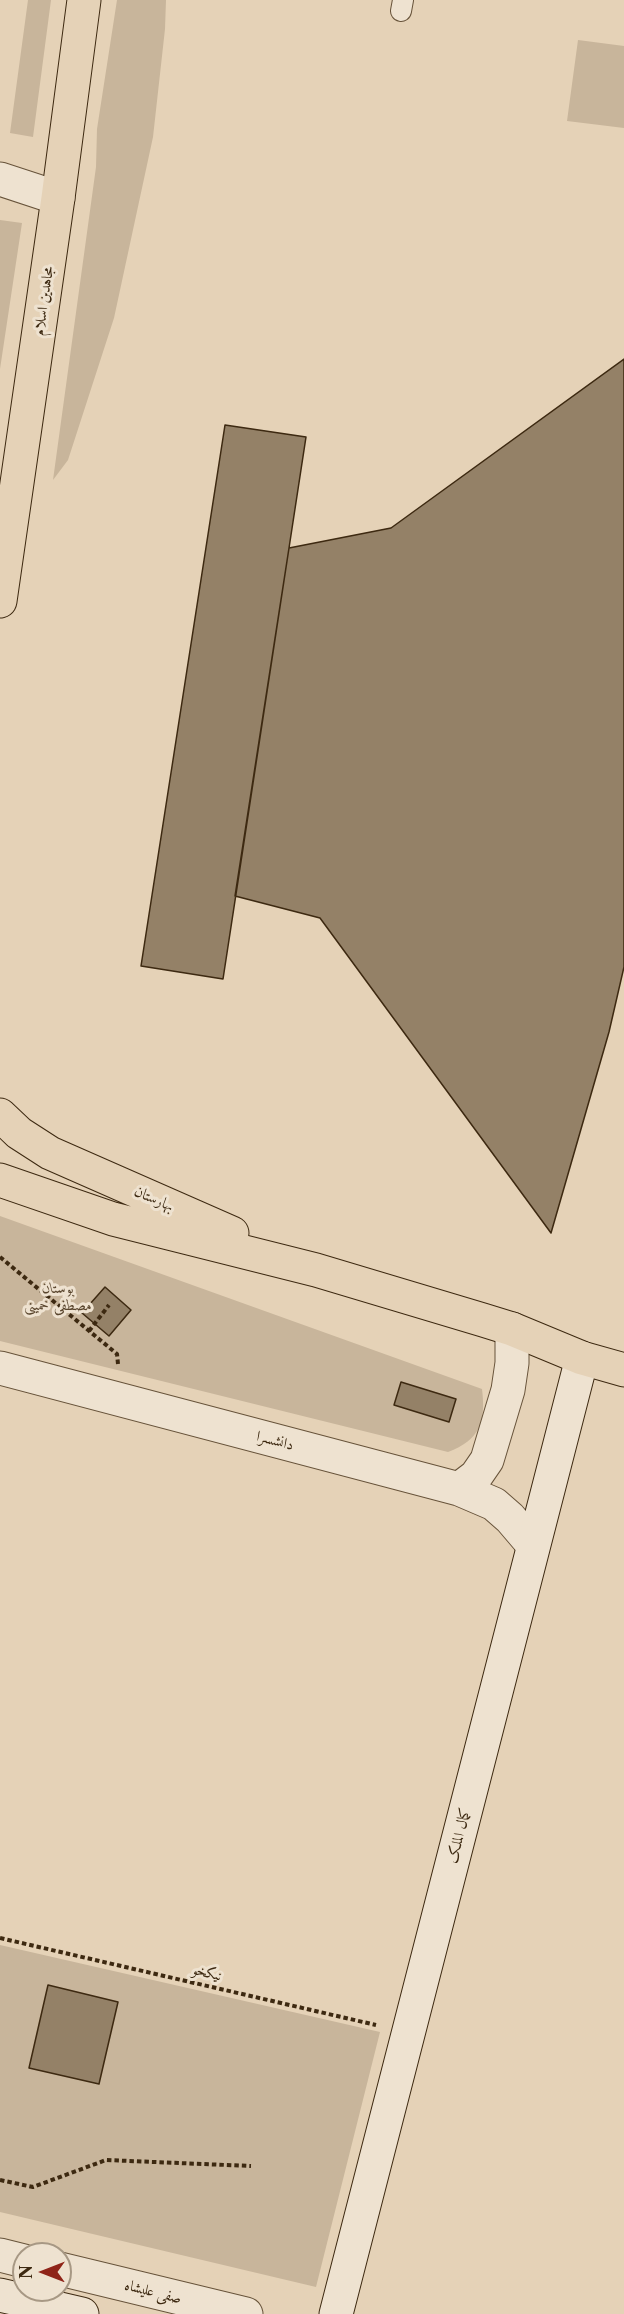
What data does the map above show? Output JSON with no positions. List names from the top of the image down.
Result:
{
  "streets": {
    "main road": [
      "مجاهدین اسلام",
      "بهارستان",
      "دانشسرا",
      "کمال الملک",
      "صفی علیشاه"
    ],
    "path": ["نیکخو"]
  },
  "crossings": [
    ["بهارستان", "کمال الملک"],
    ["دانشسرا", "کمال الملک"],
    ["کمال الملک", "نیکخو"]
  ],
  "parks": ["بوستان مصطفی خمینی"],
  "north": "left"
}
